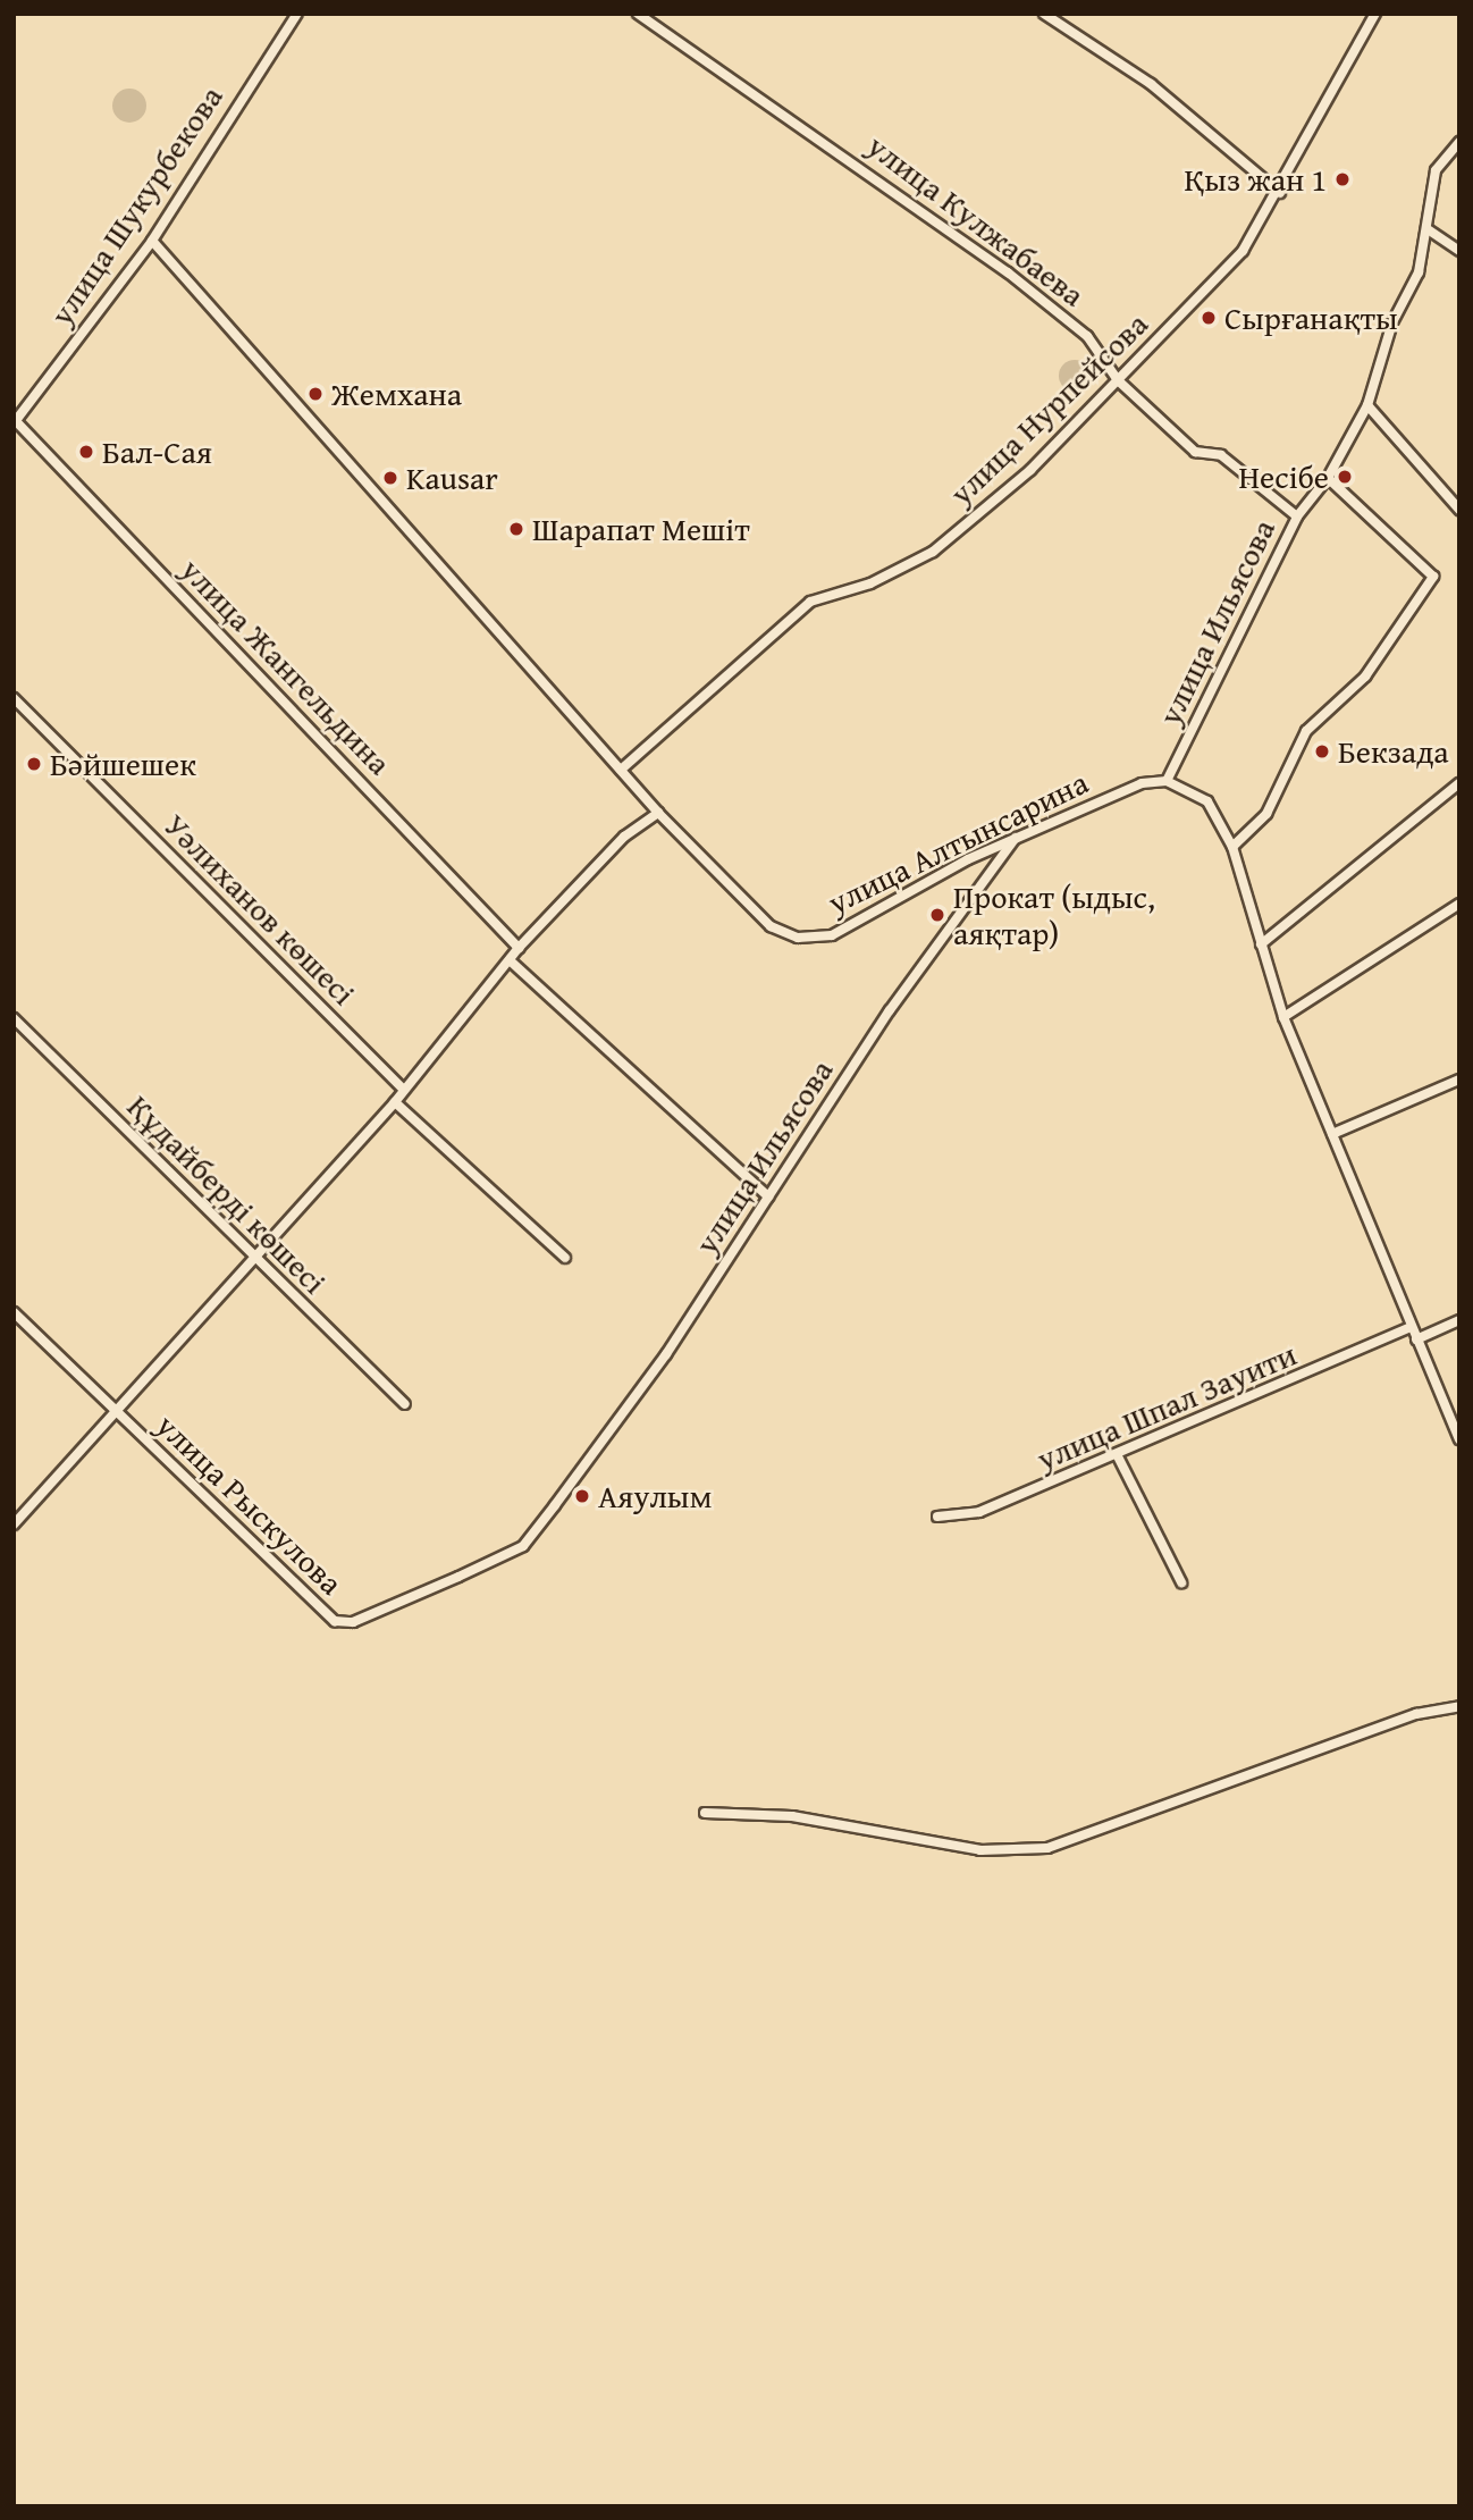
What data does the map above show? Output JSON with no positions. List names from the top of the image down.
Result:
{
  "streets": {
    "street": [
      "улица Шукурбекова",
      "улица Кулжабаева",
      "улица Нурпейсова",
      "улица Ильясова",
      "улица Жангельдина",
      "улица Алтынсарина",
      "Уәлиханов көшесі",
      "Құдайберді көшесі",
      "улица Шпал Зауити",
      "улица Рыскулова"
    ]
  },
  "crossings": [
    ["улица Шукурбекова", "улица Жангельдина"],
    ["улица Шукурбекова", "улица Алтынсарина"],
    ["улица Кулжабаева", "улица Нурпейсова"],
    ["улица Кулжабаева", "улица Ильясова"],
    ["улица Нурпейсова", "улица Алтынсарина"],
    ["улица Ильясова", "улица Алтынсарина"],
    ["улица Ильясова", "улица Рыскулова"]
  ],
  "places": [
    "Қыз жан 1",
    "Сырғанақты",
    "Жемхана",
    "Бал-Сая",
    "Несібе",
    "Kausar",
    "Шарапат Мешіт",
    "Бекзада",
    "Бәйшешек",
    "Прокат (ыдыс, аяқтар)",
    "Аяулым"
  ]
}
